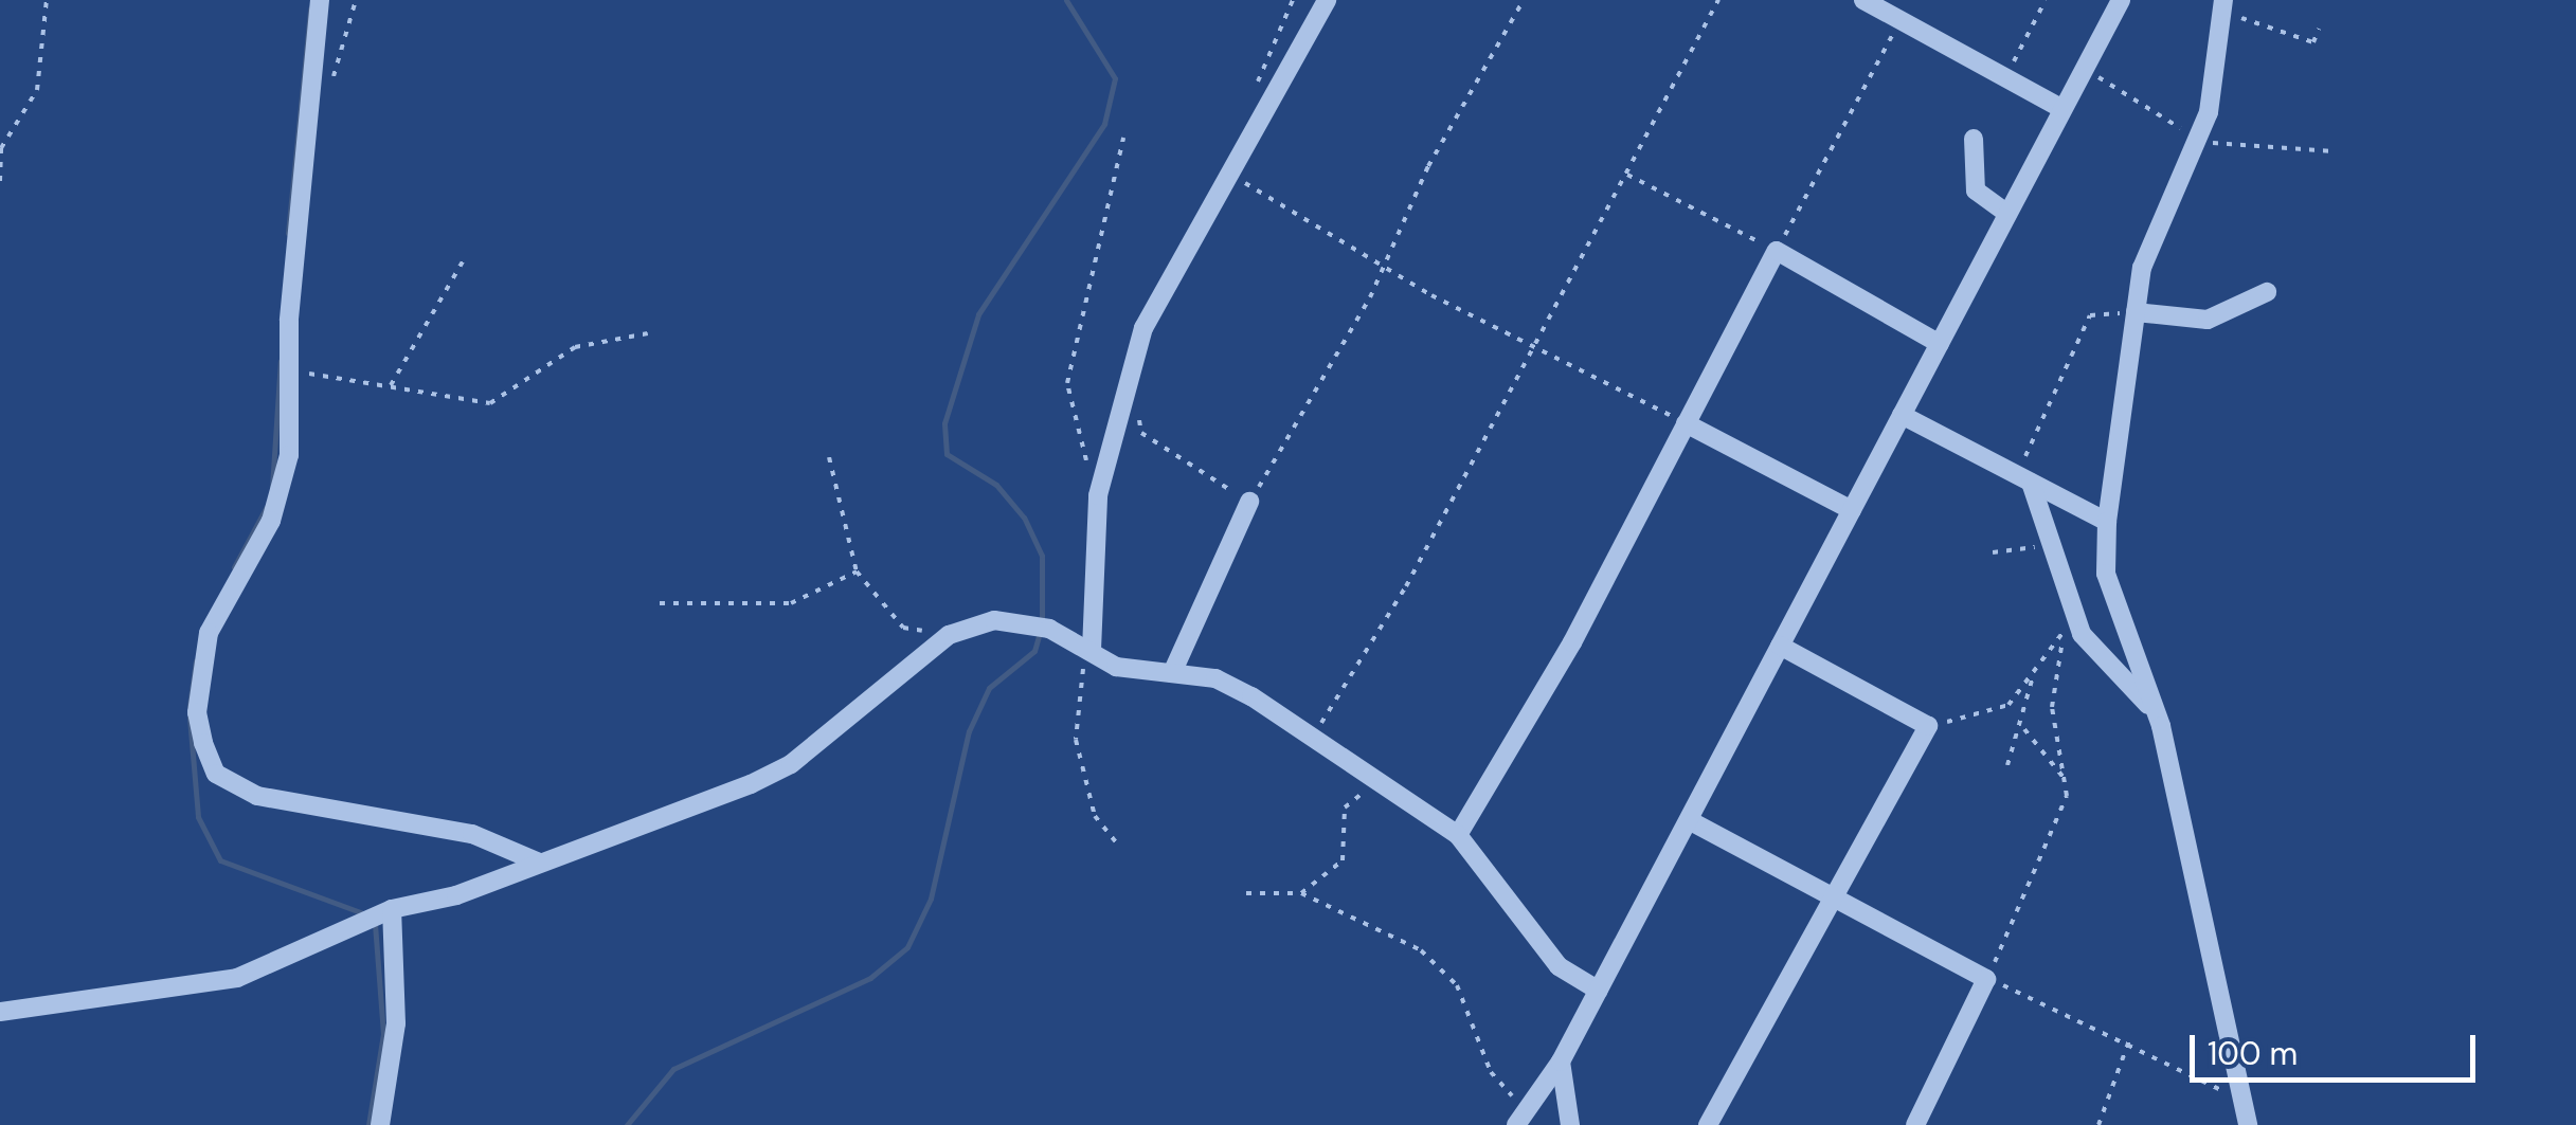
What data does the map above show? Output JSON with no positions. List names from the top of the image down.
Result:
{
  "scale_bar": "100 m"
}
